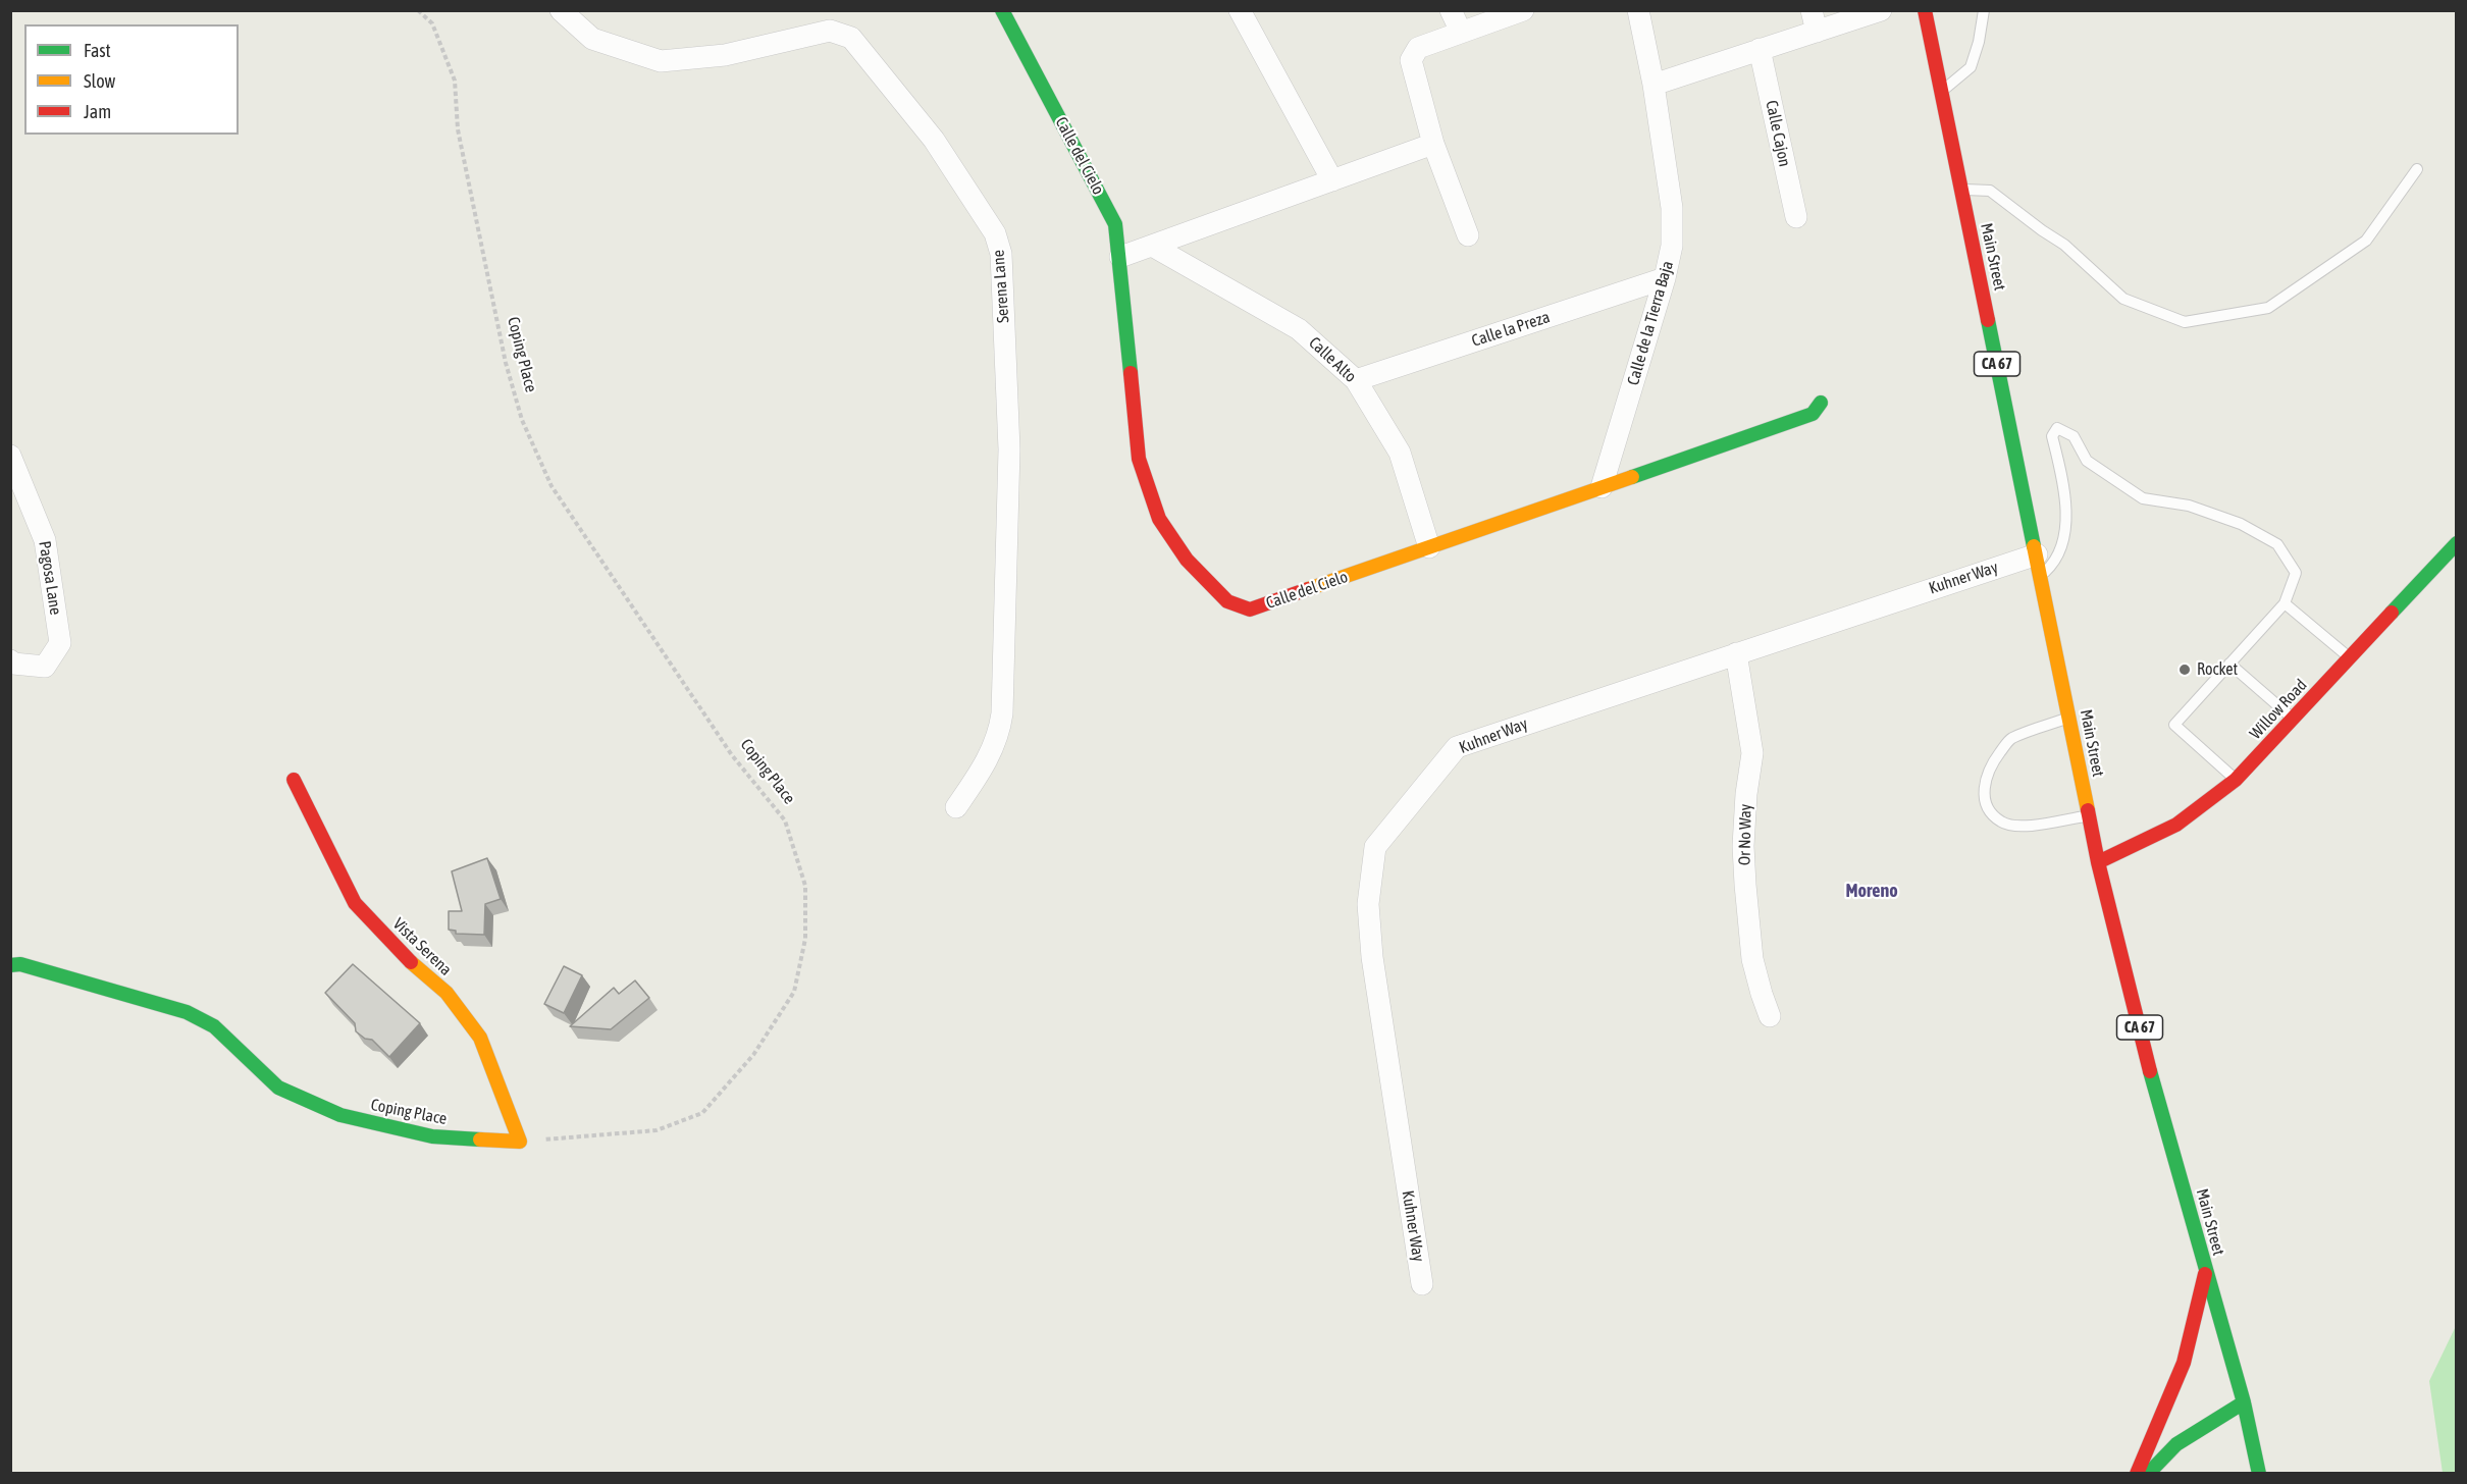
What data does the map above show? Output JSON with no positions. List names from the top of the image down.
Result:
{
  "streets": {
    "street": [
      "Calle Cajon",
      "Calle del Cielo",
      "Main Street",
      "Serena Lane",
      "Calle de la Tierra Baja",
      "Calle la Preza",
      "Coping Place",
      "Calle Alto",
      "CA 67",
      "Pagosa Lane",
      "Kuhner Way",
      "Willow Road",
      "Or No Way",
      "Vista Serena"
    ]
  },
  "crossings": [
    ["Calle del Cielo", "Calle de la Tierra Baja"],
    ["Calle del Cielo", "Calle Alto"],
    ["Main Street", "Kuhner Way"],
    ["Main Street", "Willow Road"],
    ["Calle de la Tierra Baja", "Calle la Preza"],
    ["Calle la Preza", "Calle Alto"],
    ["Coping Place", "Vista Serena"],
    ["Kuhner Way", "Or No Way"]
  ],
  "districts": ["Moreno"],
  "places": ["Rocket"],
  "legend": ["Fast", "Slow", "Jam"]
}
